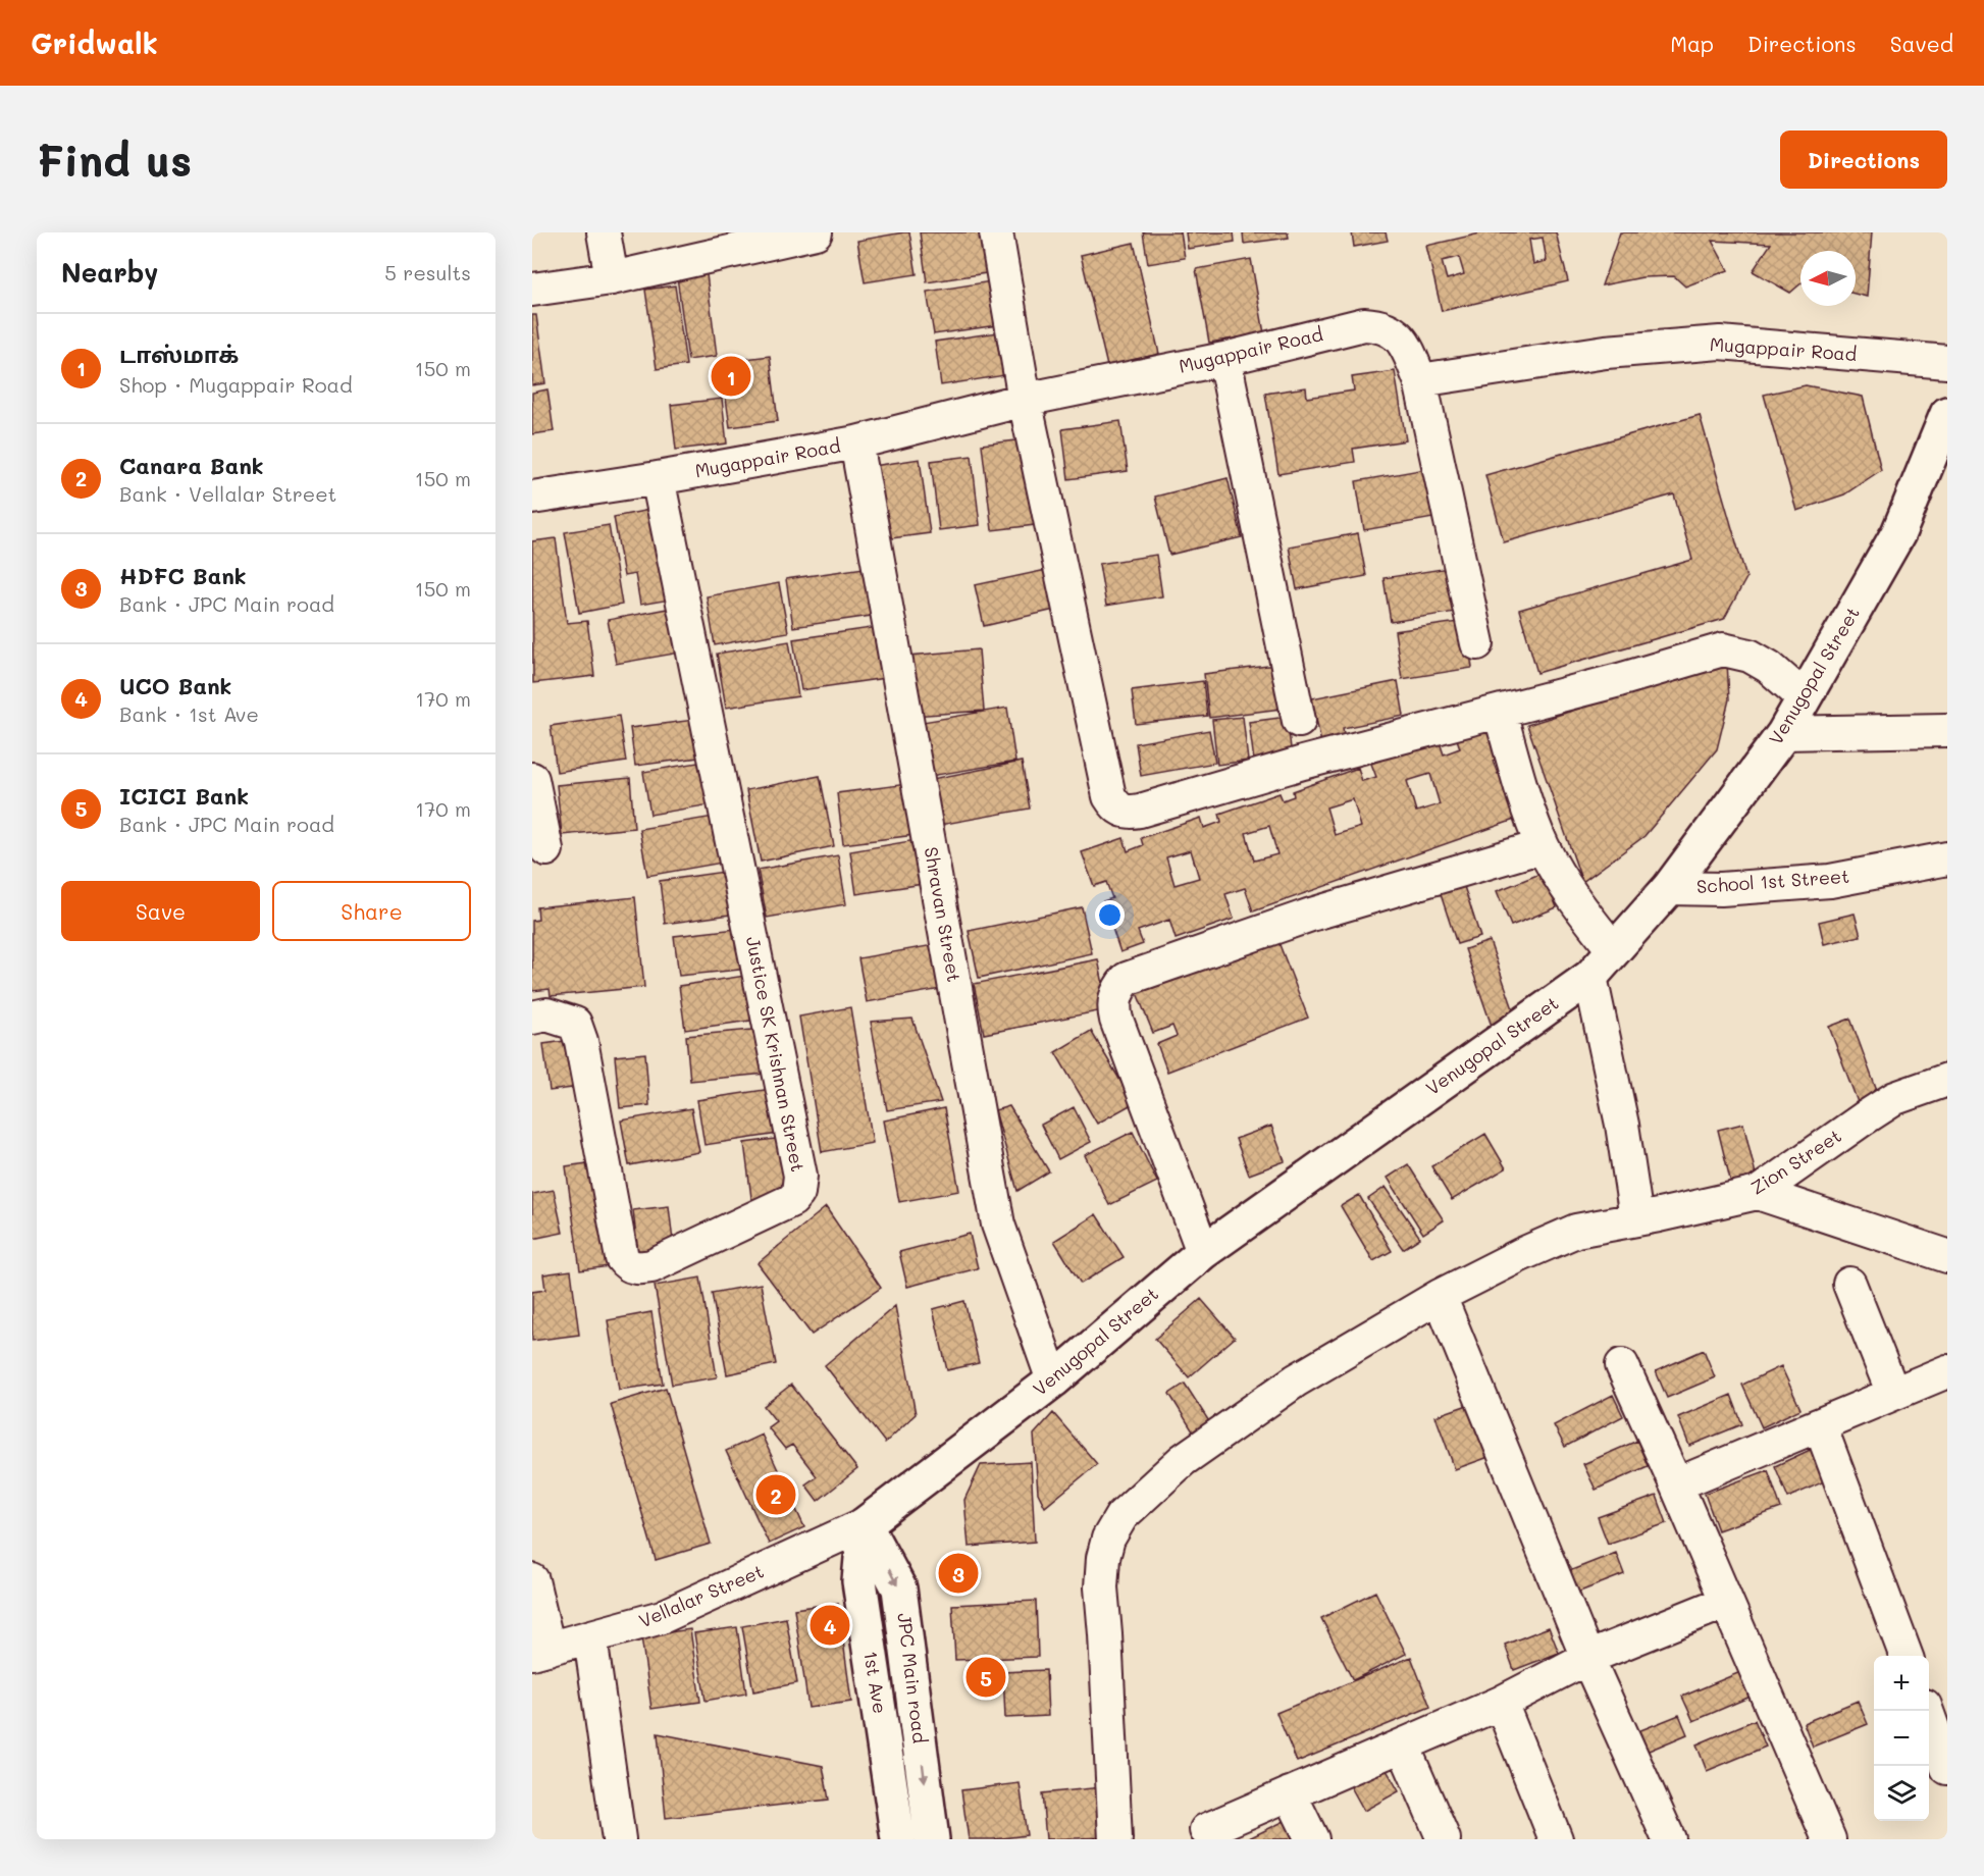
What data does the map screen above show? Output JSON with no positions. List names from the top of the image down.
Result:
{
  "streets": {
    "main road": ["Venugopal Street", "JPC Main road", "1st Ave"],
    "street": [
      "Mugappair Road",
      "School 1st Street",
      "Shravan Street",
      "Justice SK Krishnan Street",
      "Zion Street",
      "Vellalar Street"
    ]
  },
  "crossings": [
    ["Mugappair Road", "Shravan Street"],
    ["Mugappair Road", "Justice SK Krishnan Street"],
    ["Venugopal Street", "School 1st Street"],
    ["Venugopal Street", "Shravan Street"],
    ["Venugopal Street", "Vellalar Street"],
    ["Venugopal Street", "JPC Main road"],
    ["Venugopal Street", "1st Ave"],
    ["Vellalar Street", "JPC Main road"],
    ["Vellalar Street", "1st Ave"],
    ["JPC Main road", "1st Ave"]
  ],
  "one_way": ["JPC Main road"],
  "north": "left",
  "page": {
    "header": "Gridwalk",
    "nav": ["Map", "Directions", "Saved"],
    "buttons": [
      "Directions",
      ["Save", "Share"]
    ],
    "title": "Find us",
    "heading": ["Nearby", "5 results"],
    "list": [
      {
        "mark": "1",
        "name": "டாஸ்மாக்",
        "note": "Shop · Mugappair Road",
        "value": "150 m"
      },
      {
        "mark": "2",
        "name": "Canara Bank",
        "note": "Bank · Vellalar Street",
        "value": "150 m"
      },
      {
        "mark": "3",
        "name": "HDFC Bank",
        "note": "Bank · JPC Main road",
        "value": "150 m"
      },
      {
        "mark": "4",
        "name": "UCO Bank",
        "note": "Bank · 1st Ave",
        "value": "170 m"
      },
      {
        "mark": "5",
        "name": "ICICI Bank",
        "note": "Bank · JPC Main road",
        "value": "170 m"
      }
    ],
    "pins": [
      "1",
      "2",
      "3",
      "4",
      "5"
    ],
    "map_buttons": ["+", "−"]
  }
}
